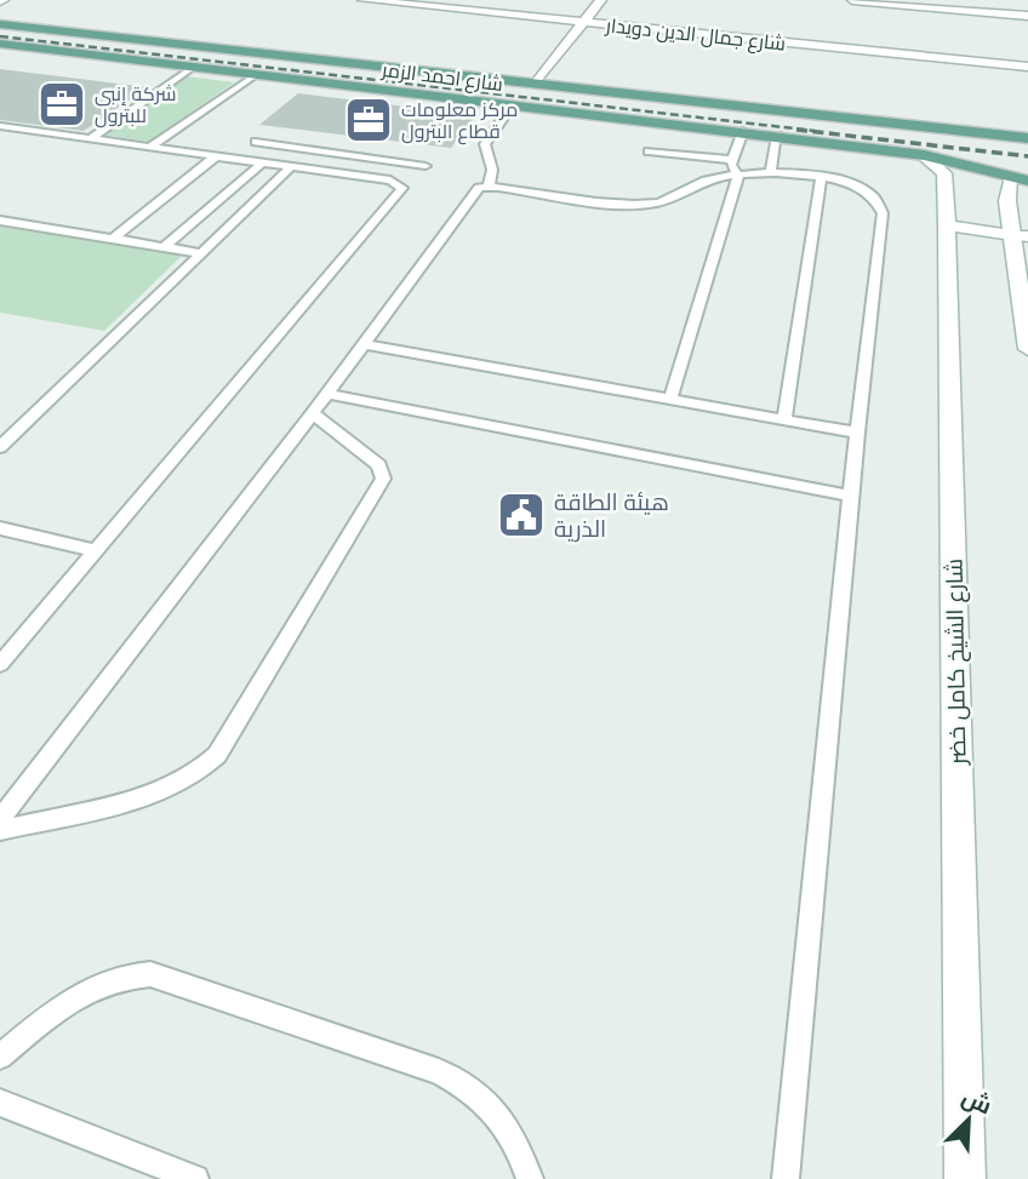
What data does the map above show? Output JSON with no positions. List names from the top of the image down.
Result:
{
  "streets": {
    "main road": ["شارع احمد الزمر"],
    "street": ["شارع جمال الدين دويدار", "شارع الشيخ كامل خضر"]
  },
  "crossings": [
    ["شارع احمد الزمر", "شارع الشيخ كامل خضر"]
  ],
  "places": {
    "office": ["شركة إنبى للبترول", "مركز معلومات قطاع البترول"],
    "public building": ["هيئة الطاقة الذرية"]
  },
  "north": "top right"
}
